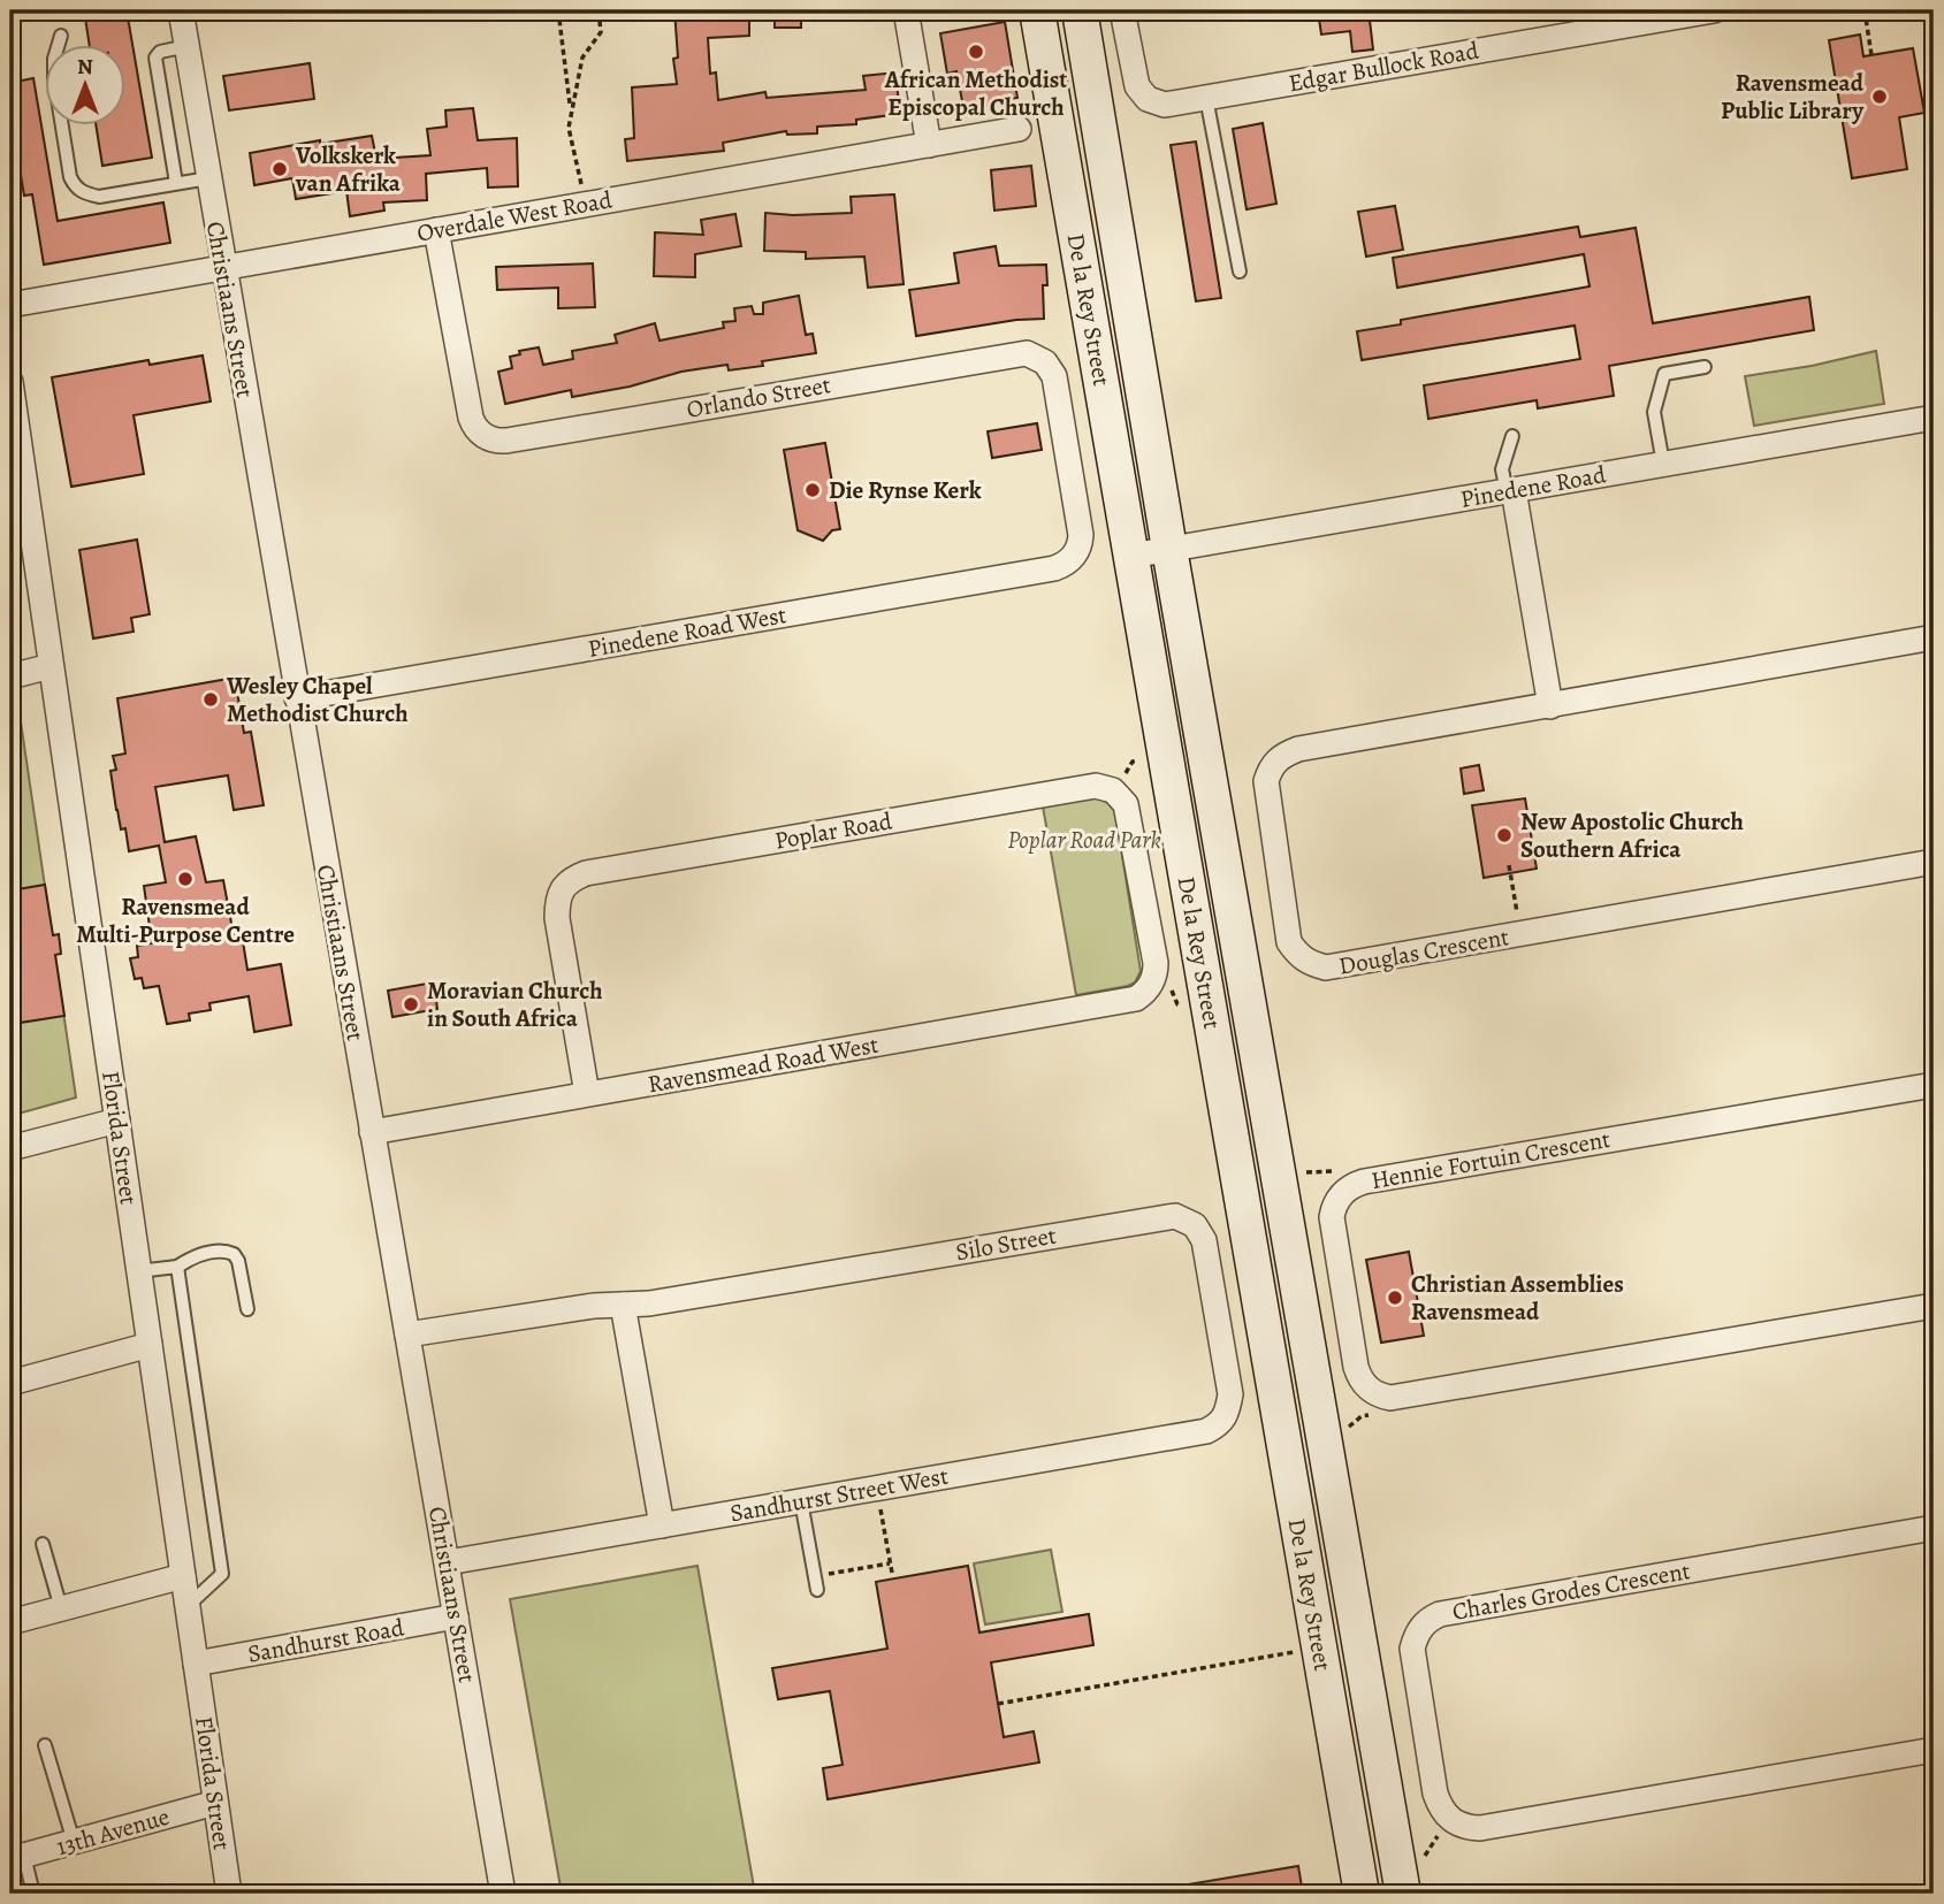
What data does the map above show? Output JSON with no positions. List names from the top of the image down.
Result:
{
  "streets": {
    "main road": ["De la Rey Street"],
    "street": [
      "Edgar Bullock Road",
      "Overdale West Road",
      "Christiaans Street",
      "Orlando Street",
      "Pinedene Road",
      "Pinedene Road West",
      "Poplar Road",
      "Douglas Crescent",
      "Ravensmead Road West",
      "Florida Street",
      "Hennie Fortuin Crescent",
      "Silo Street",
      "Sandhurst Street West",
      "Charles Grodes Crescent",
      "Sandhurst Road",
      "13th Avenue"
    ]
  },
  "crossings": [
    ["Overdale West Road", "Christiaans Street"],
    ["Overdale West Road", "Orlando Street"],
    ["Christiaans Street", "Pinedene Road West"],
    ["Christiaans Street", "Ravensmead Road West"],
    ["Christiaans Street", "Silo Street"],
    ["Christiaans Street", "Sandhurst Street West"],
    ["Christiaans Street", "Sandhurst Road"],
    ["De la Rey Street", "Pinedene Road"],
    ["Orlando Street", "Pinedene Road West"],
    ["Poplar Road", "Ravensmead Road West"],
    ["Florida Street", "Sandhurst Road"],
    ["Florida Street", "13th Avenue"],
    ["Silo Street", "Sandhurst Street West"]
  ],
  "parks": ["Poplar Road Park"],
  "places": [
    "African Methodist Episcopal Church",
    "Ravensmead Public Library",
    "Volkskerk van Afrika",
    "Die Rynse Kerk",
    "Wesley Chapel Methodist Church",
    "New Apostolic Church Southern Africa",
    "Ravensmead Multi-Purpose Centre",
    "Moravian Church in South Africa",
    "Christian Assemblies Ravensmead"
  ],
  "north": "top"
}
